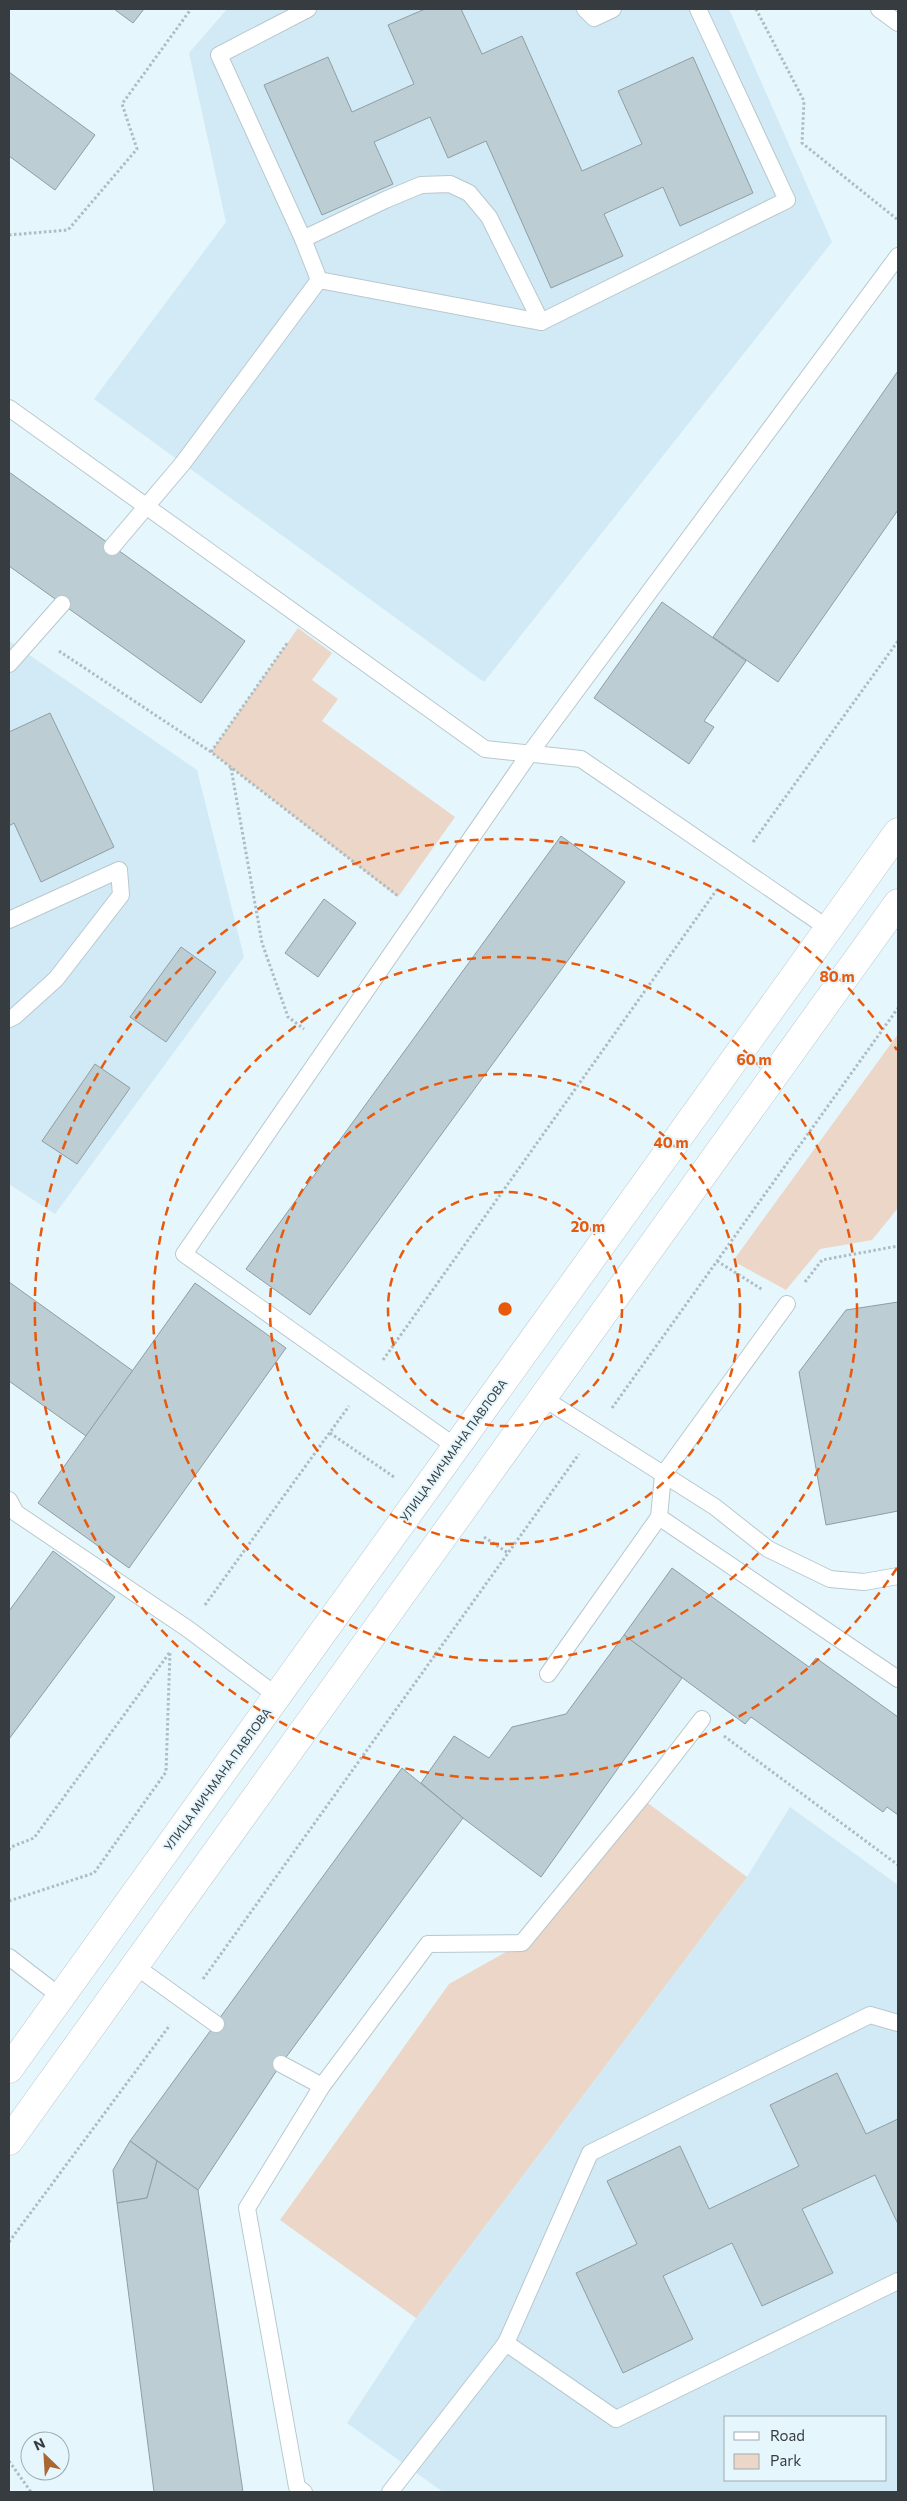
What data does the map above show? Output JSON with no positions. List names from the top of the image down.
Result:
{
  "streets": {
    "main road": ["УЛИЦА МИЧМАНА ПАВЛОВА"]
  },
  "legend": ["Road", "Park"],
  "north": "top left",
  "rings": [
    "80 m",
    "60 m",
    "40 m",
    "20 m"
  ]
}
